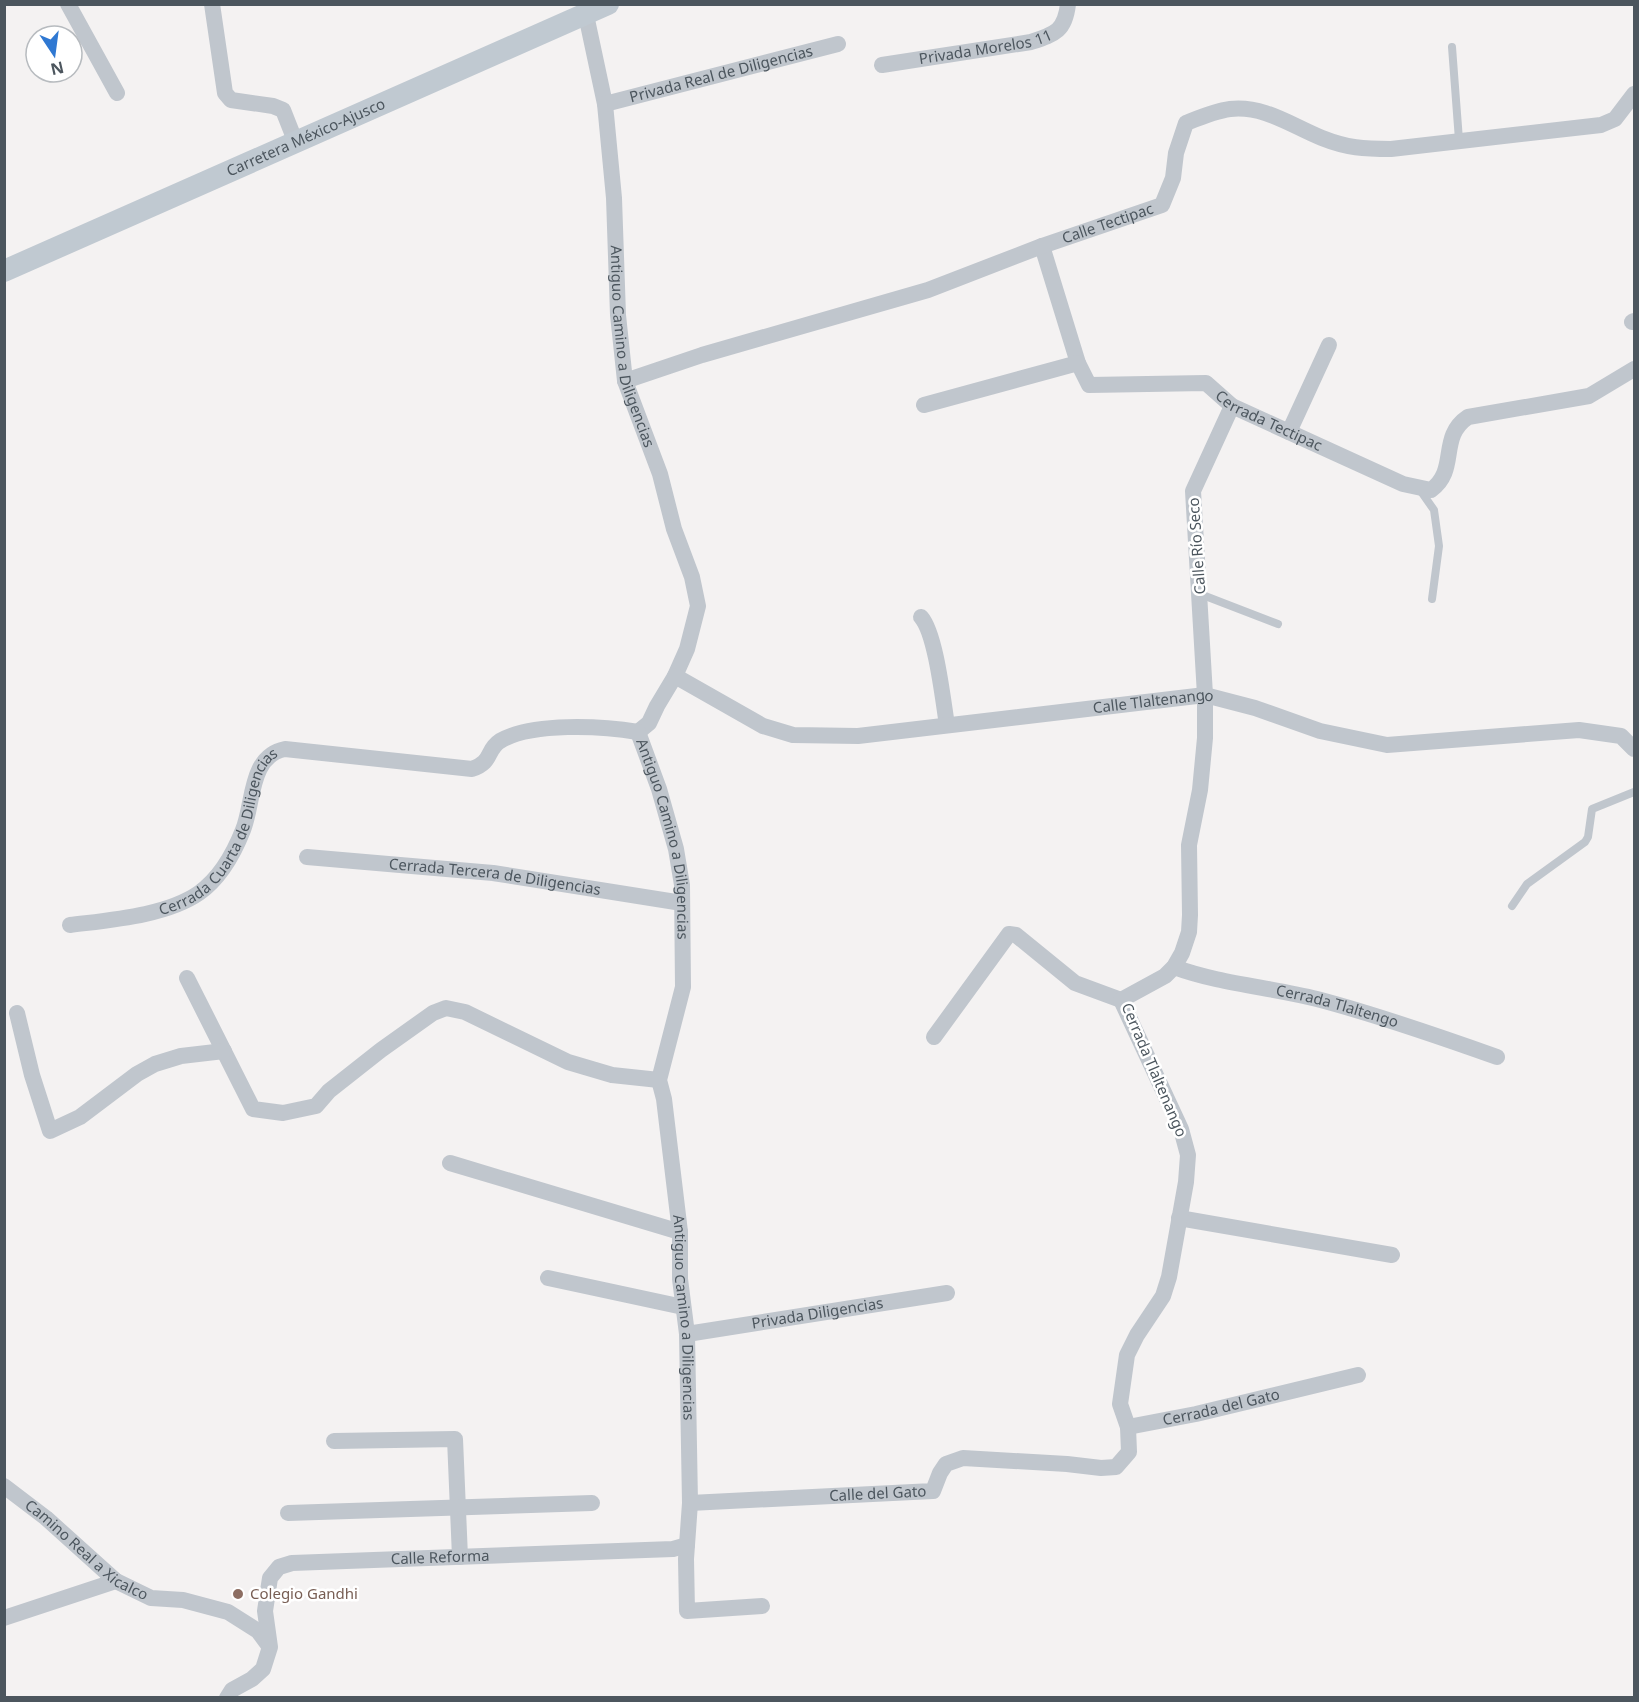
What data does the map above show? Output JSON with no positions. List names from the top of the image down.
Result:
{
  "streets": {
    "main road": ["Carretera México-Ajusco"],
    "street": [
      "Privada Morelos 11",
      "Privada Real de Diligencias",
      "Calle Tectipac",
      "Antiguo Camino a Diligencias",
      "Cerrada Tectipac",
      "Calle Río Seco",
      "Calle Tlaltenango",
      "Cerrada Cuarta de Diligencias",
      "Cerrada Tercera de Diligencias",
      "Cerrada Tlaltengo",
      "Cerrada Tlaltenango",
      "Privada Diligencias",
      "Cerrada del Gato",
      "Calle del Gato",
      "Camino Real a Xicalco",
      "Calle Reforma"
    ]
  },
  "crossings": [
    ["Privada Real de Diligencias", "Antiguo Camino a Diligencias"],
    ["Carretera México-Ajusco", "Antiguo Camino a Diligencias"],
    ["Calle Tectipac", "Antiguo Camino a Diligencias"],
    ["Calle Tectipac", "Cerrada Tectipac"],
    ["Antiguo Camino a Diligencias", "Calle Tlaltenango"],
    ["Antiguo Camino a Diligencias", "Cerrada Cuarta de Diligencias"],
    ["Antiguo Camino a Diligencias", "Cerrada Tercera de Diligencias"],
    ["Antiguo Camino a Diligencias", "Privada Diligencias"],
    ["Antiguo Camino a Diligencias", "Calle del Gato"],
    ["Antiguo Camino a Diligencias", "Calle Reforma"],
    ["Cerrada Tectipac", "Calle Río Seco"],
    ["Calle Río Seco", "Calle Tlaltenango"],
    ["Calle Río Seco", "Cerrada Tlaltenango"],
    ["Calle Tlaltenango", "Cerrada Tlaltenango"],
    ["Cerrada Tlaltengo", "Cerrada Tlaltenango"],
    ["Cerrada Tlaltenango", "Cerrada del Gato"],
    ["Cerrada Tlaltenango", "Calle del Gato"],
    ["Cerrada del Gato", "Calle del Gato"],
    ["Camino Real a Xicalco", "Calle Reforma"]
  ],
  "places": ["Colegio Gandhi"],
  "north": "bottom"
}
